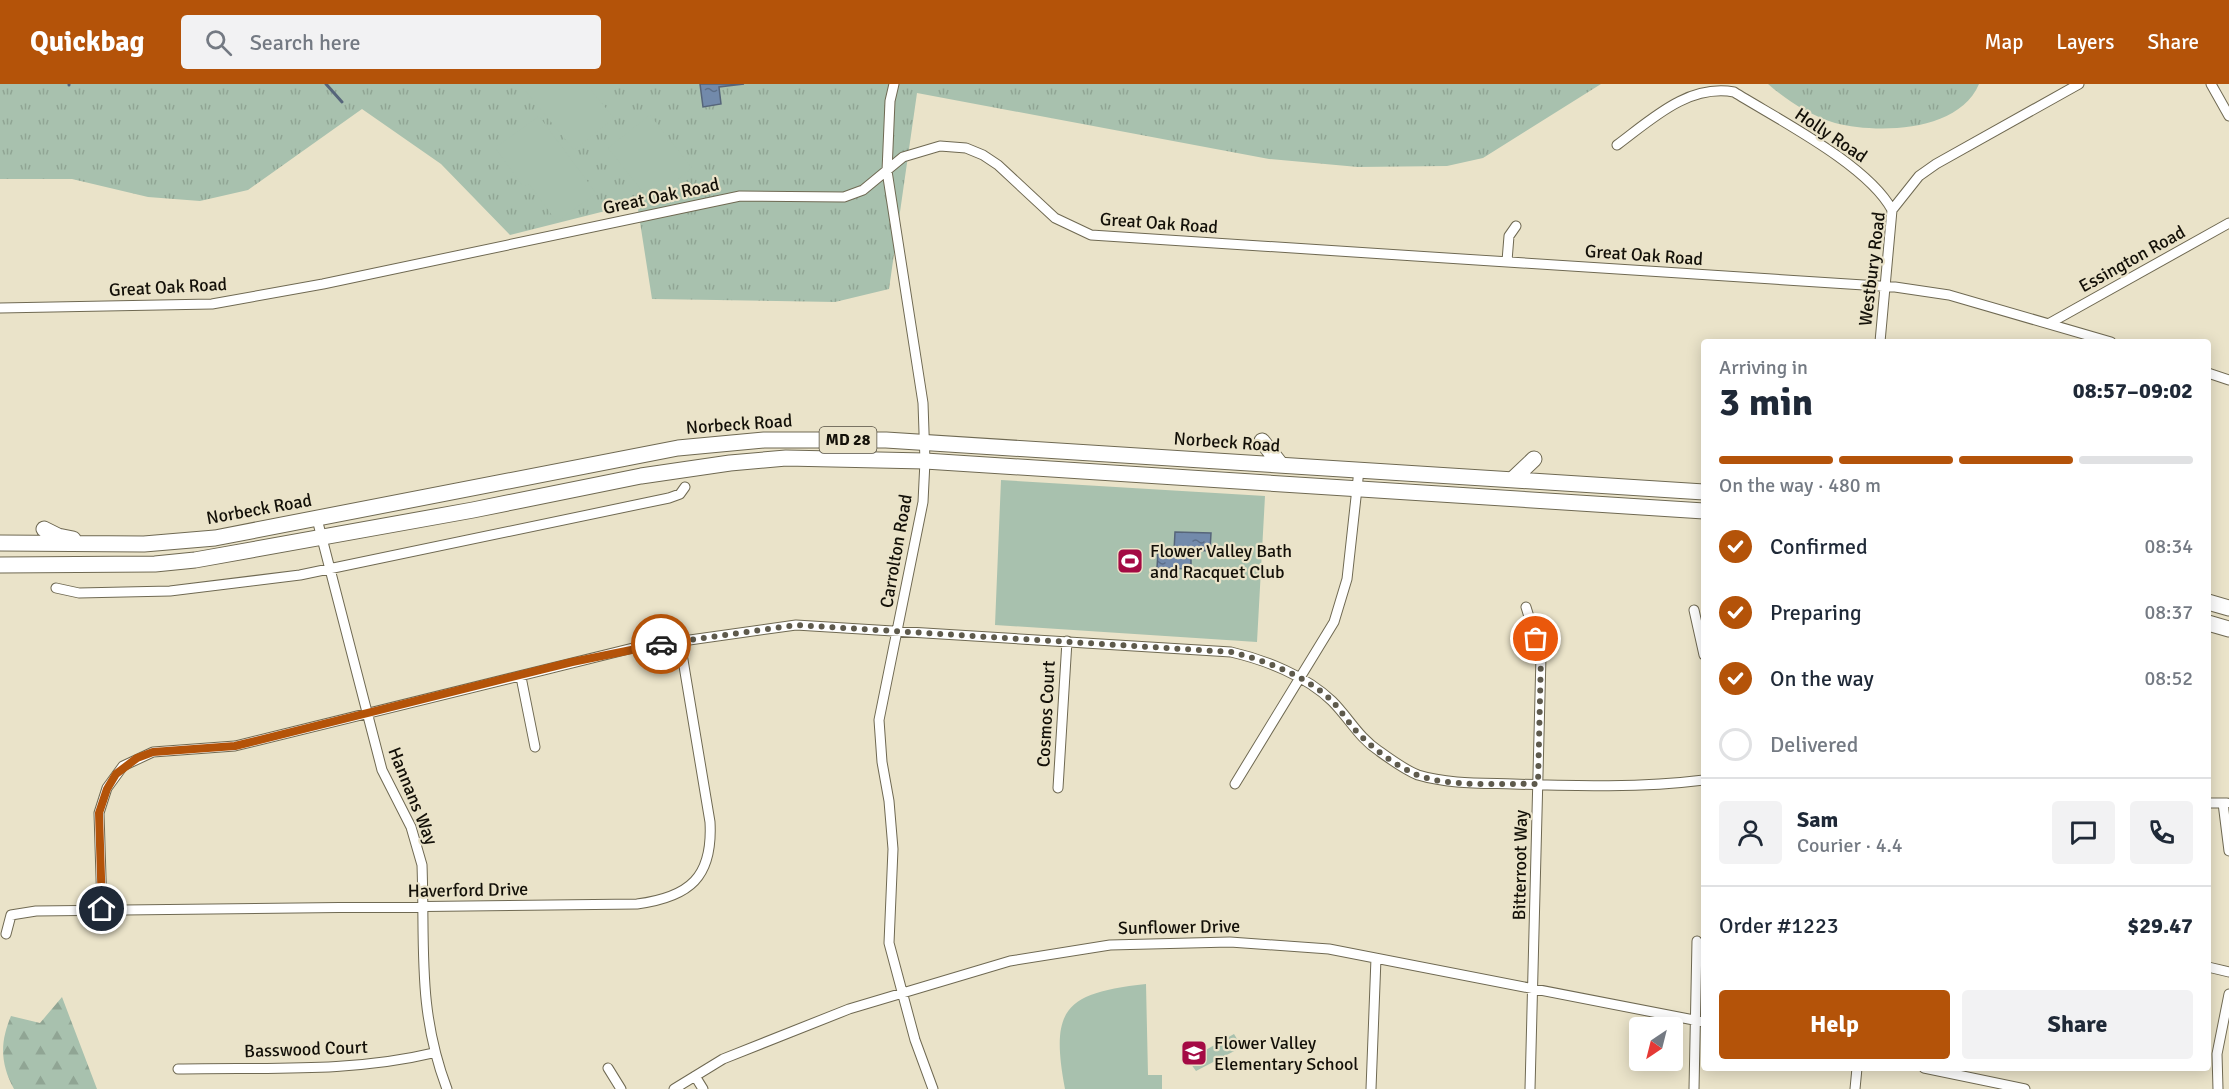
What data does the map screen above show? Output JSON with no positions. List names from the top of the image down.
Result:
{
  "streets": {
    "main road": ["Norbeck Road", "MD 28"],
    "street": [
      "Holly Road",
      "Great Oak Road",
      "Essington Road",
      "Westbury Road",
      "Carrolton Road",
      "Cosmos Court",
      "Hannans Way",
      "Bitterroot Way",
      "Haverford Drive",
      "Sunflower Drive",
      "Basswood Court"
    ]
  },
  "crossings": [
    ["Holly Road", "Westbury Road"],
    ["Great Oak Road", "Essington Road"],
    ["Great Oak Road", "Westbury Road"],
    ["Great Oak Road", "Carrolton Road"],
    ["Norbeck Road", "Carrolton Road"],
    ["Norbeck Road", "Hannans Way"],
    ["Carrolton Road", "Sunflower Drive"],
    ["Hannans Way", "Haverford Drive"],
    ["Hannans Way", "Basswood Court"],
    ["Bitterroot Way", "Sunflower Drive"]
  ],
  "places": {
    "sports": ["Flower Valley Bath and Racquet Club"],
    "school or university": ["Flower Valley Elementary School"]
  },
  "north": "bottom left",
  "page": {
    "header": "Quickbag",
    "search": "Search here",
    "nav": ["Map", "Layers", "Share"],
    "heading": ["3 min", "Arriving in", "08:57–09:02"],
    "panel": [
      "Sam",
      "Courier · 4.4",
      "Order #1223",
      "$29.47"
    ],
    "bar": "On the way · 480 m",
    "list": [
      ["Confirmed", "08:34"],
      ["Preparing", "08:37"],
      ["On the way", "08:52"],
      "Delivered"
    ],
    "buttons": ["Help", "Share"]
  }
}
